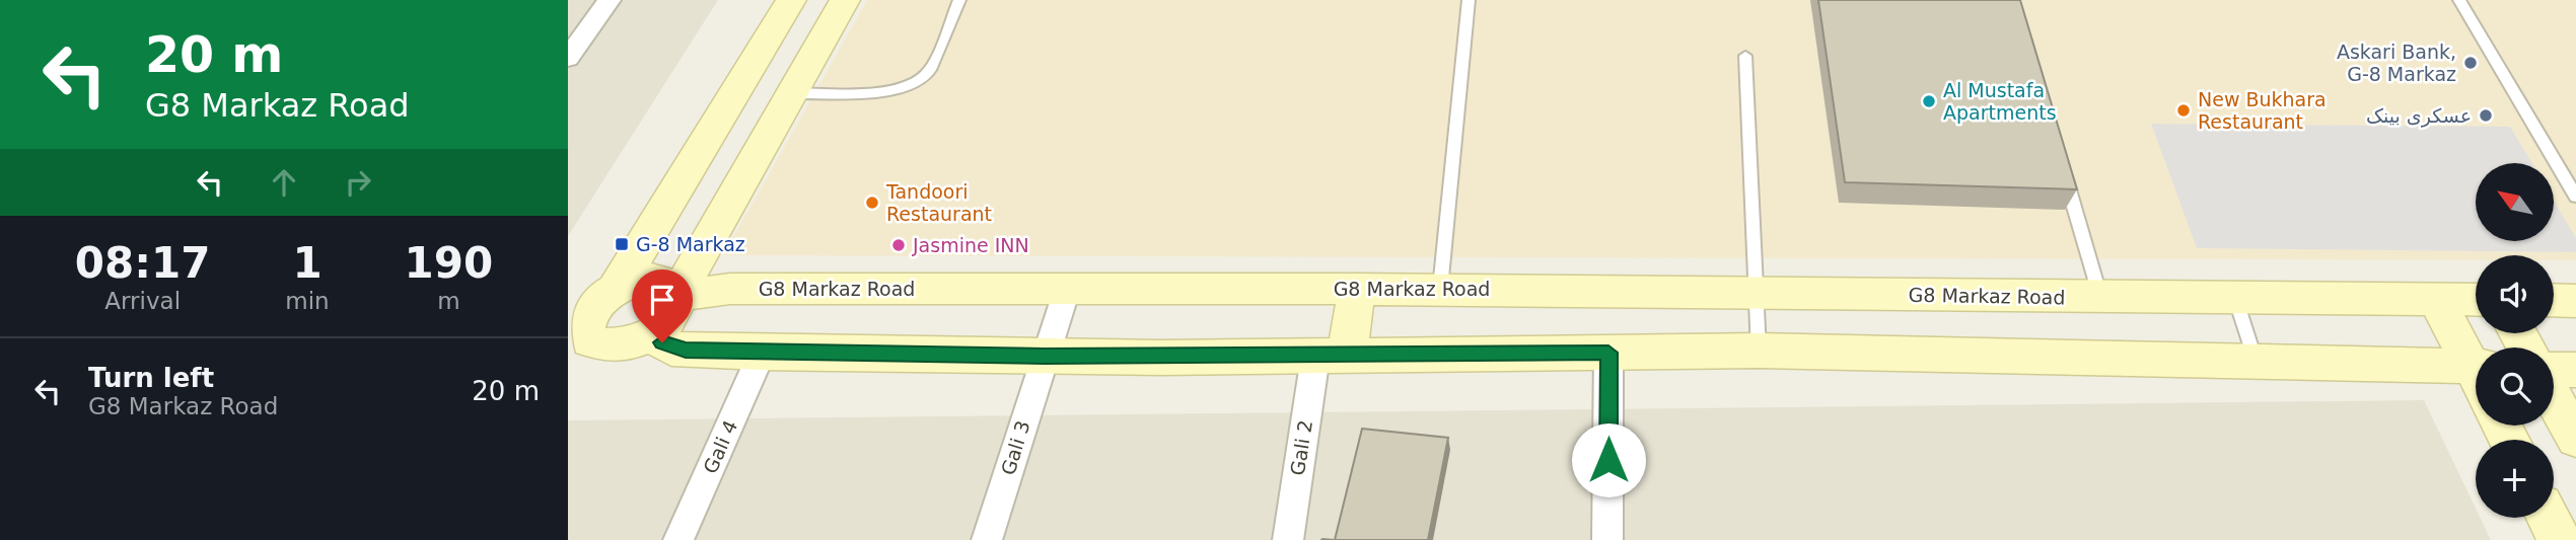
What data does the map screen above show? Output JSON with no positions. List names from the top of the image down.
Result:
{
  "streets": {
    "street": [
      "G8 Markaz Road",
      "Gali 4",
      "Gali 3",
      "Gali 2"
    ]
  },
  "crossings": [
    ["G8 Markaz Road", "Gali 3"]
  ],
  "places": {
    "other": [
      "Askari Bank, G-8 Markaz",
      "Al Mustafa Apartments",
      "New Bukhara Restaurant",
      "عسکری بینک",
      "Tandoori Restaurant",
      "Jasmine INN"
    ],
    "transit": ["G-8 Markaz"]
  },
  "north": "top left",
  "page": {
    "turn": ["20 m", "G8 Markaz Road"],
    "map_buttons": "+",
    "eta": [
      "08:17",
      "Arrival",
      "1",
      "min",
      "190",
      "m"
    ],
    "list": [
      {
        "name": "Turn left",
        "note": "G8 Markaz Road",
        "value": "20 m"
      }
    ]
  }
}
